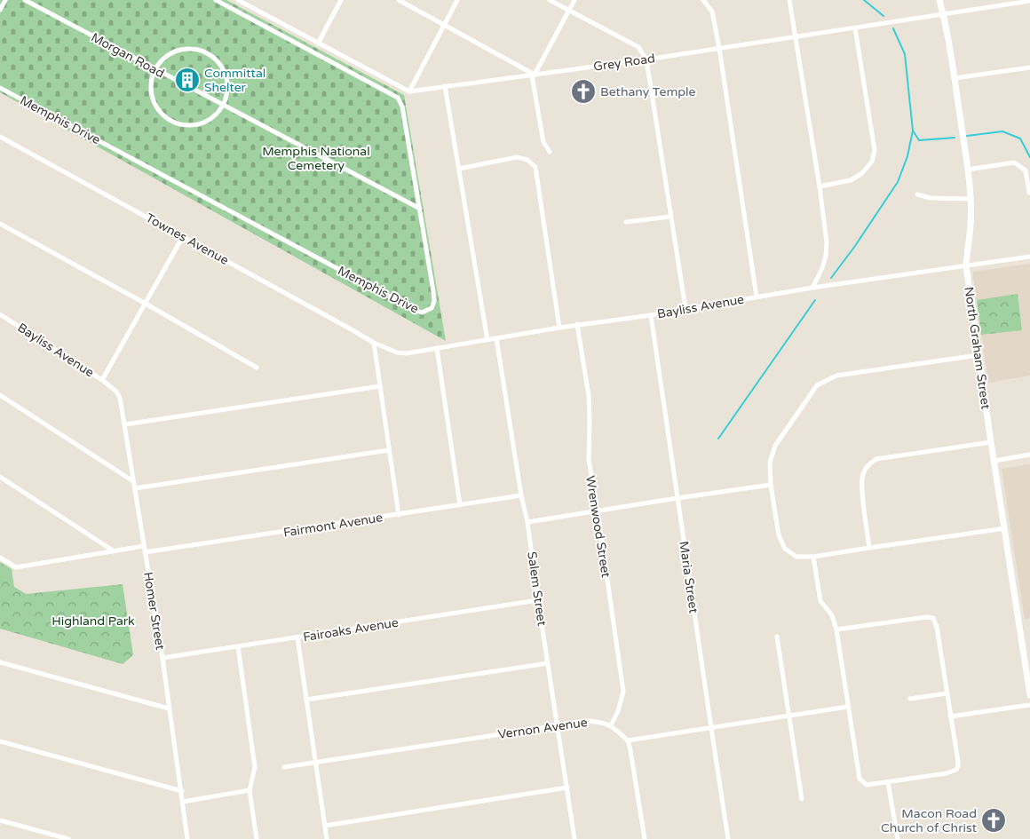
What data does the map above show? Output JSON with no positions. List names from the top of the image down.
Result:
{
  "streets": {
    "main road": ["North Graham Street"],
    "street": [
      "Morgan Road",
      "Grey Road",
      "Memphis Drive",
      "Townes Avenue",
      "Bayliss Avenue",
      "Fairmont Avenue",
      "Wrenwood Street",
      "Maria Street",
      "Salem Street",
      "Homer Street",
      "Fairoaks Avenue",
      "Vernon Avenue"
    ]
  },
  "crossings": [
    ["Morgan Road", "Memphis Drive"],
    ["Grey Road", "North Graham Street"],
    ["Townes Avenue", "Bayliss Avenue"],
    ["Bayliss Avenue", "North Graham Street"],
    ["Bayliss Avenue", "Wrenwood Street"],
    ["Bayliss Avenue", "Maria Street"],
    ["Bayliss Avenue", "Salem Street"],
    ["Bayliss Avenue", "Homer Street"],
    ["Fairmont Avenue", "Salem Street"],
    ["Fairmont Avenue", "Homer Street"],
    ["Wrenwood Street", "Vernon Avenue"],
    ["Salem Street", "Fairoaks Avenue"],
    ["Salem Street", "Vernon Avenue"],
    ["Homer Street", "Fairoaks Avenue"]
  ],
  "parks": ["Memphis National Cemetery", "Highland Park"],
  "places": {
    "building": ["Committal Shelter"],
    "church": ["Bethany Temple", "Macon Road Church of Christ"]
  }
}
